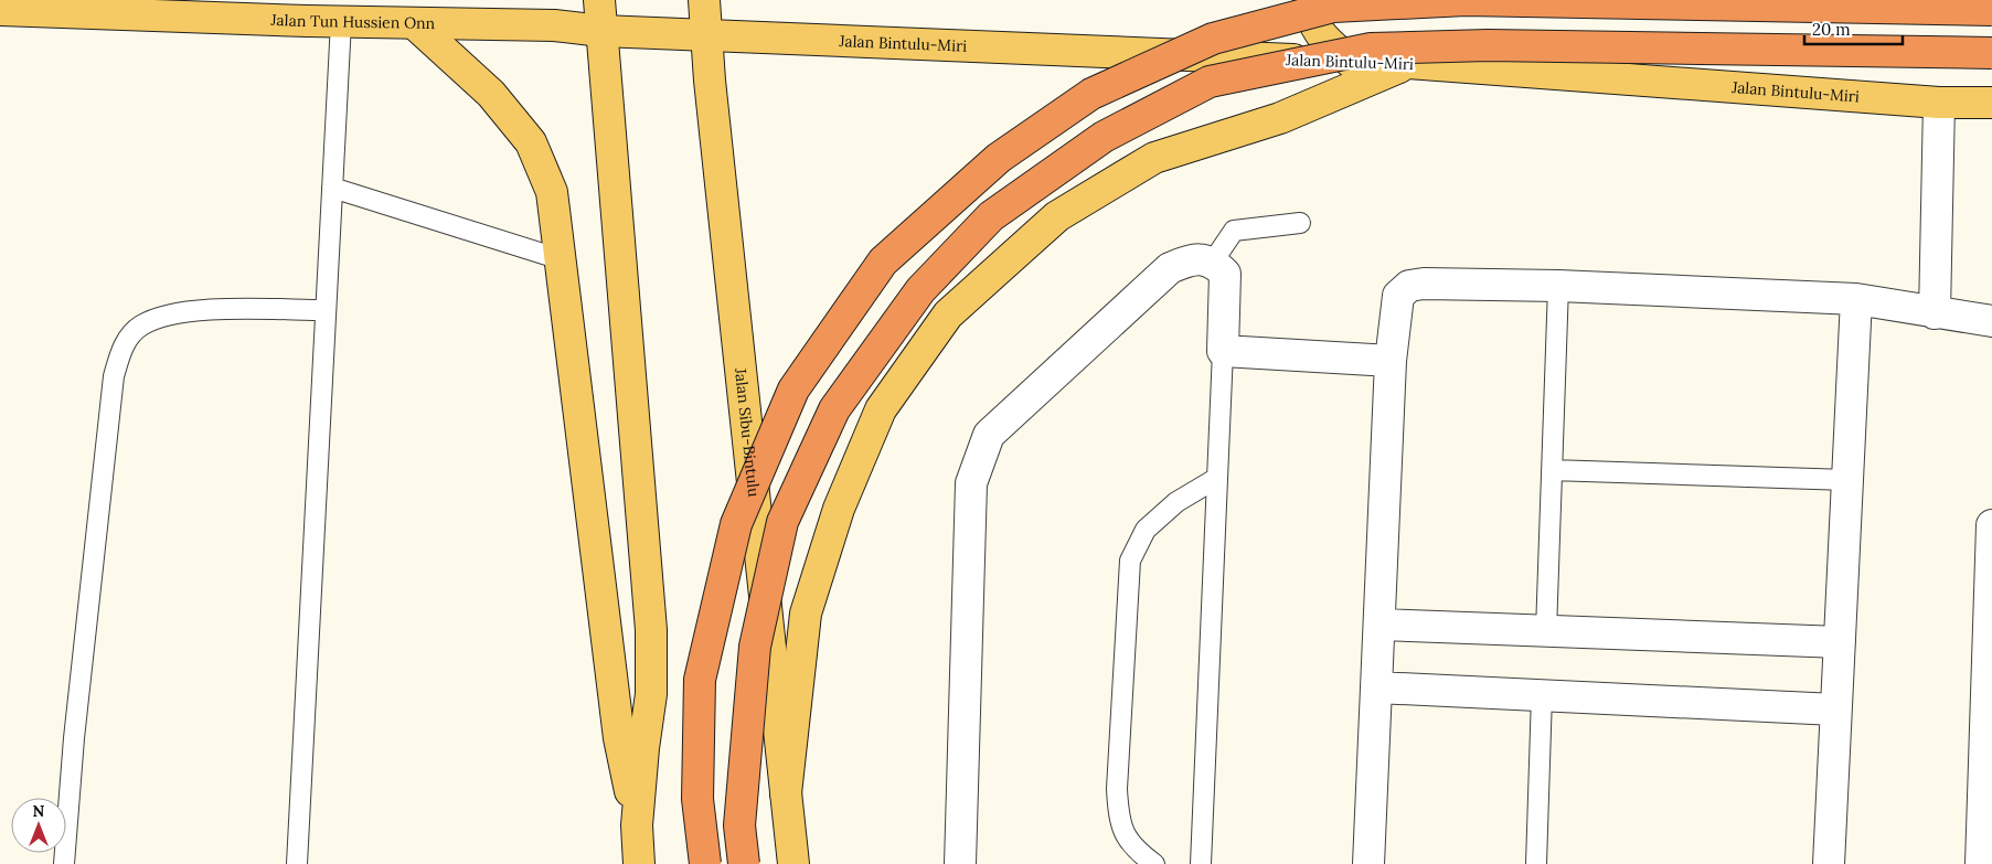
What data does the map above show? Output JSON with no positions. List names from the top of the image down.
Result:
{
  "streets": {
    "main road": ["Jalan Tun Hussien Onn", "Jalan Bintulu-Miri", "Jalan Sibu-Bintulu"]
  },
  "crossings": [
    ["Jalan Tun Hussien Onn", "Jalan Bintulu-Miri"],
    ["Jalan Tun Hussien Onn", "Jalan Sibu-Bintulu"],
    ["Jalan Bintulu-Miri", "Jalan Sibu-Bintulu"]
  ],
  "scale_bar": "20 m",
  "north": "top"
}
